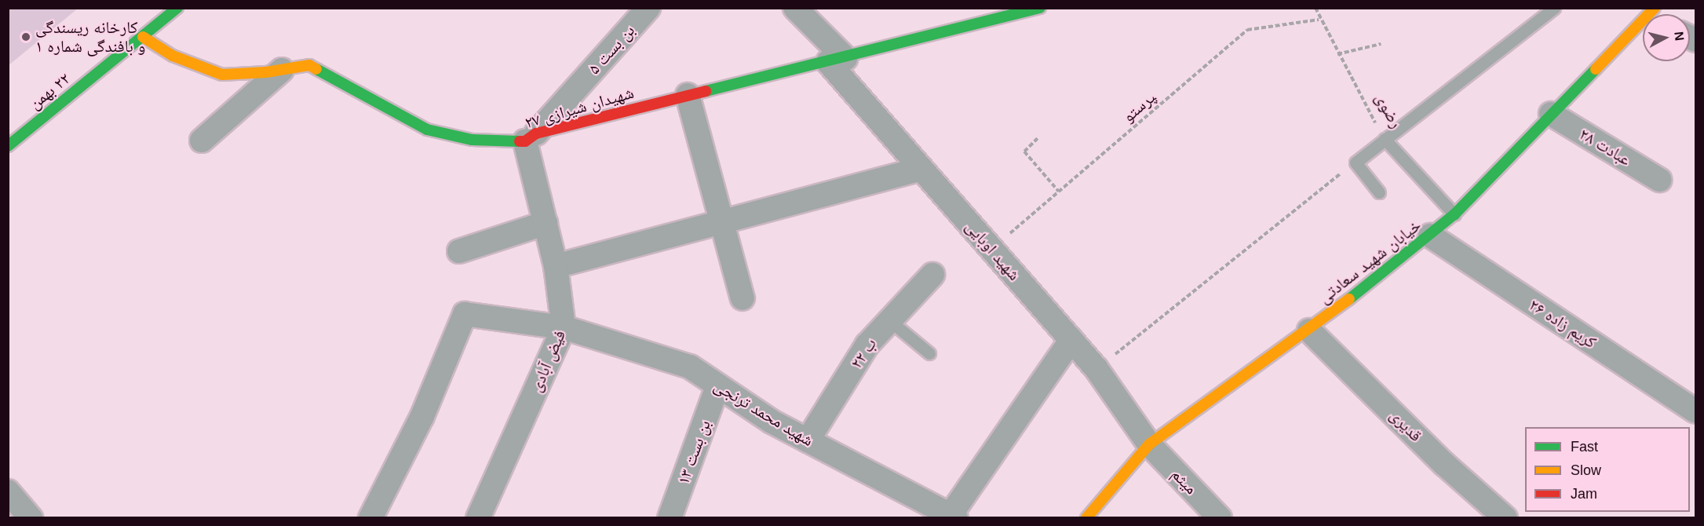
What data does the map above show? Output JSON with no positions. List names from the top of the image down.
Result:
{
  "streets": {
    "street": [
      "بن بست ۵",
      "٢٢ بهمن",
      "شهیدان شیرازی ۲۷",
      "عبادت ۲۸",
      "شهید اوبایی",
      "خیابان شهید سعادتی",
      "کریم زاده ۲۶",
      "ب ۲۲",
      "فیض آبادی",
      "شهید محمد ترنجی",
      "قدیری",
      "بن بست ۱۳",
      "میثم"
    ],
    "lane": ["رضوی"],
    "path": ["‍‍‍‍‍پرستو"]
  },
  "crossings": [
    ["بن بست ۵", "شهیدان شیرازی ۲۷"],
    ["بن بست ۵", "فیض آبادی"],
    ["٢٢ بهمن", "شهیدان شیرازی ۲۷"],
    ["‍‍‍‍‍پرستو", "رضوی"],
    ["‍‍‍‍‍پرستو", "شهید اوبایی"],
    ["شهیدان شیرازی ۲۷", "شهید اوبایی"],
    ["شهیدان شیرازی ۲۷", "فیض آبادی"],
    ["رضوی", "خیابان شهید سعادتی"],
    ["عبادت ۲۸", "خیابان شهید سعادتی"],
    ["شهید اوبایی", "خیابان شهید سعادتی"],
    ["شهید اوبایی", "میثم"],
    ["خیابان شهید سعادتی", "کریم زاده ۲۶"],
    ["خیابان شهید سعادتی", "قدیری"],
    ["خیابان شهید سعادتی", "میثم"],
    ["ب ۲۲", "شهید محمد ترنجی"],
    ["فیض آبادی", "شهید محمد ترنجی"],
    ["شهید محمد ترنجی", "بن بست ۱۳"]
  ],
  "places": ["کارخانه ریسندگی و بافندگی شماره ۱"],
  "legend": ["Fast", "Slow", "Jam"],
  "north": "right"
}
